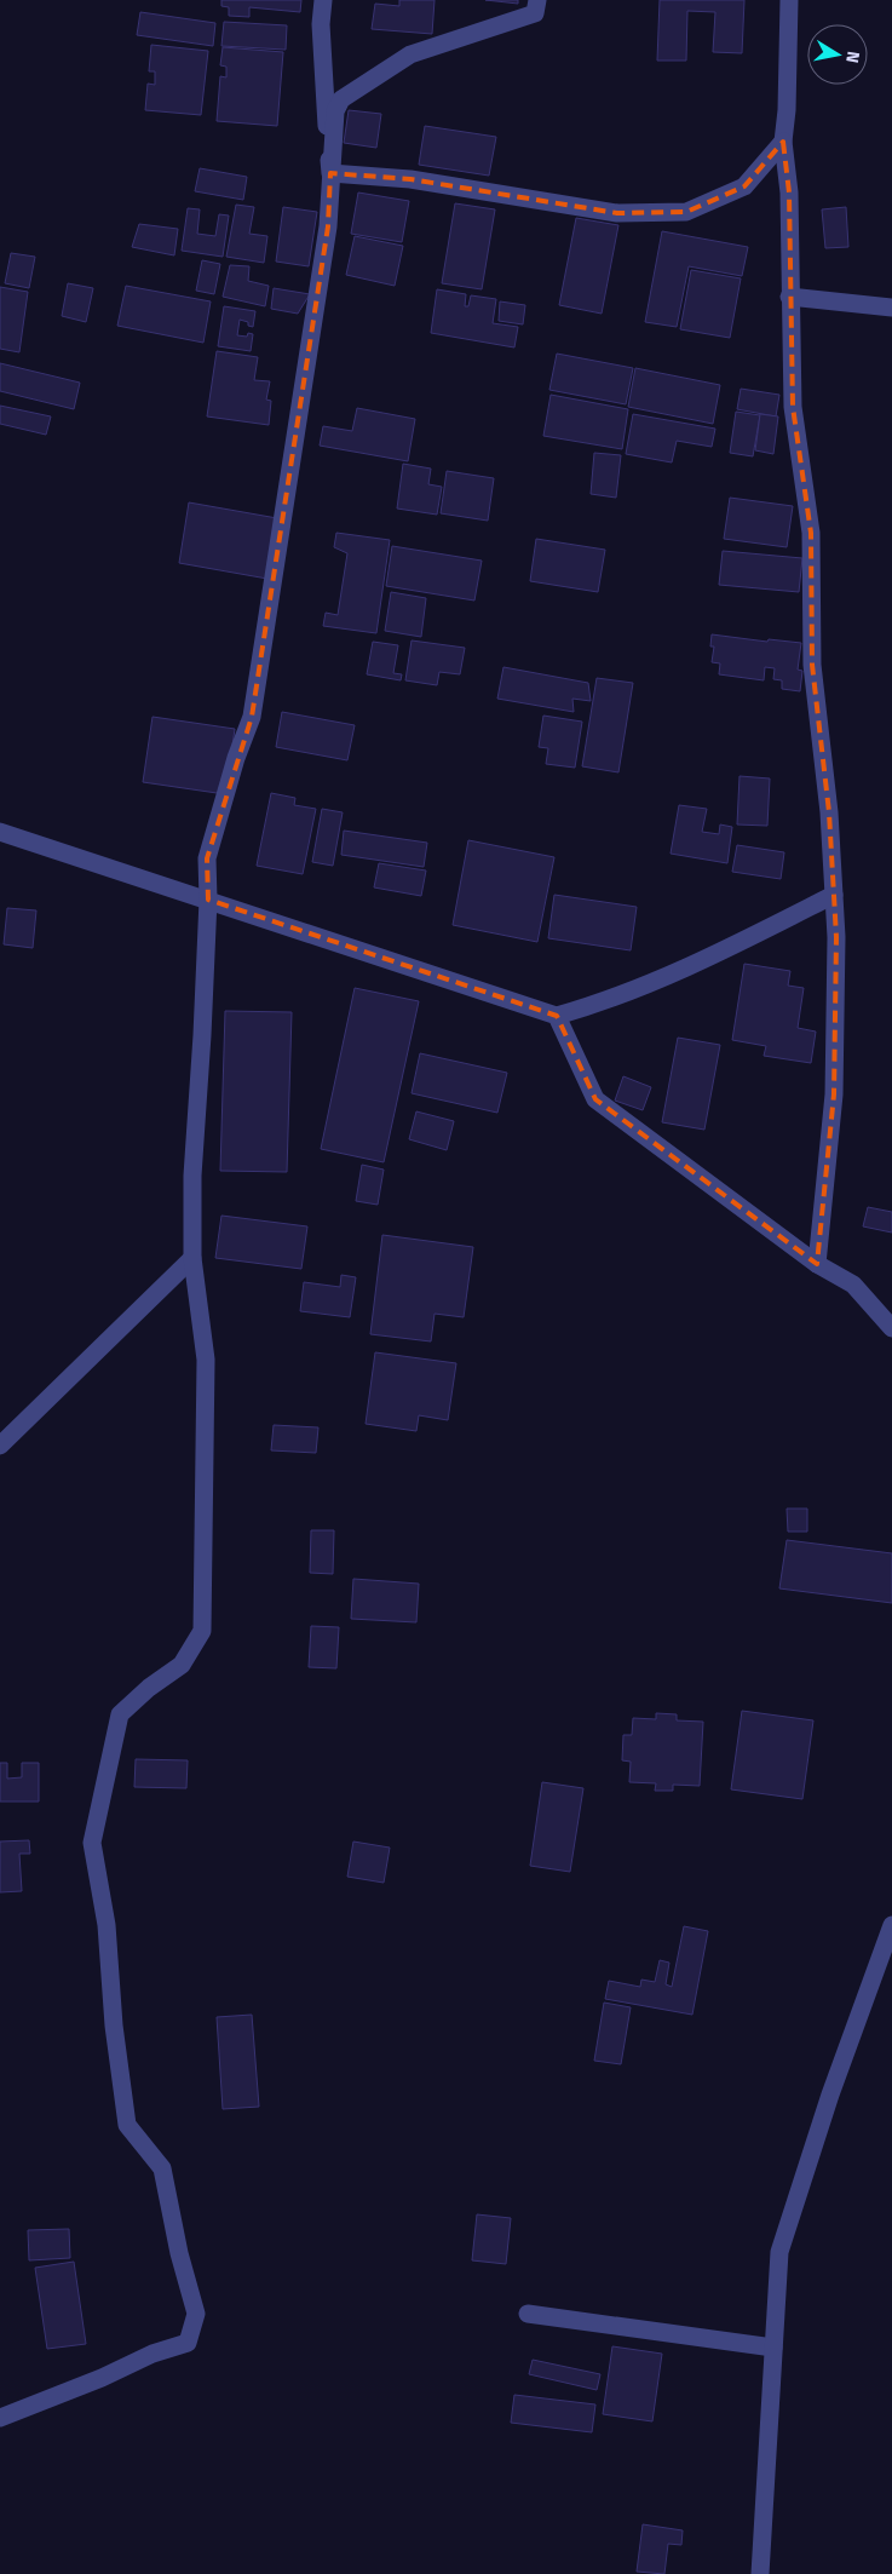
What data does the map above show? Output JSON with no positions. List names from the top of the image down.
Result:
{
  "north": "right"
}
